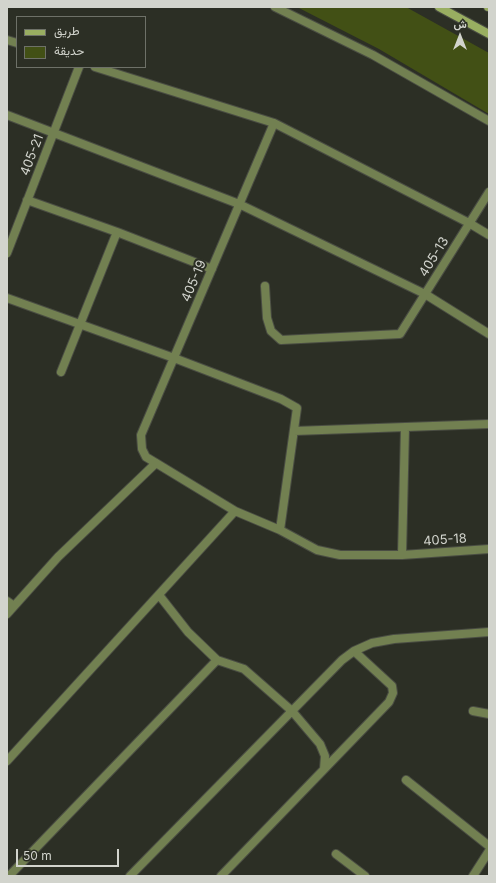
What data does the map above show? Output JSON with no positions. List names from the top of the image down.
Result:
{
  "streets": {
    "street": [
      "405-21",
      "405-13",
      "405-19",
      "405-18"
    ]
  },
  "crossings": [
    ["405-19", "405-18"]
  ],
  "legend": ["طريق", "حديقة"],
  "scale_bar": "50 m",
  "north": "top"
}
